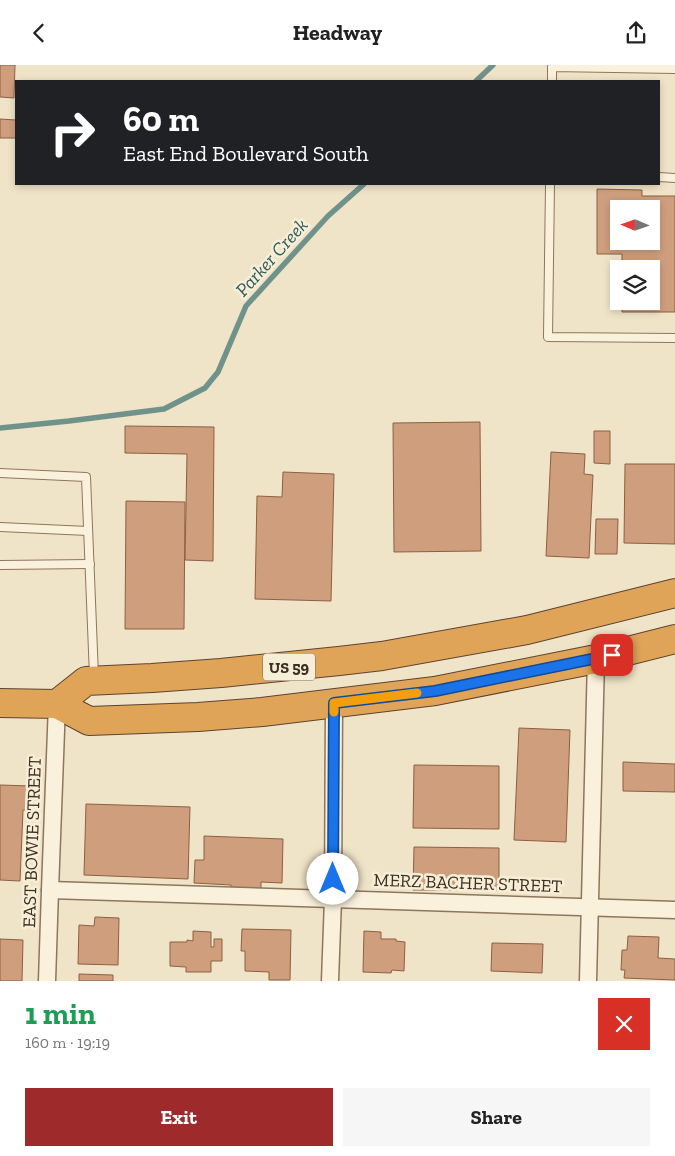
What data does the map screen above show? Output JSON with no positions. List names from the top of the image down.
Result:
{
  "streets": {
    "highway": ["US 59"],
    "street": ["EAST BOWIE STREET", "MERZ BACHER STREET"]
  },
  "crossings": [
    ["US 59", "EAST BOWIE STREET"],
    ["EAST BOWIE STREET", "MERZ BACHER STREET"]
  ],
  "water": ["Parker Creek"],
  "north": "left",
  "page": {
    "header": "Headway",
    "turn": ["60 m", "East End Boulevard South"],
    "heading": ["1 min", "160 m · 19:19"],
    "buttons": ["Exit", "Share"]
  }
}
